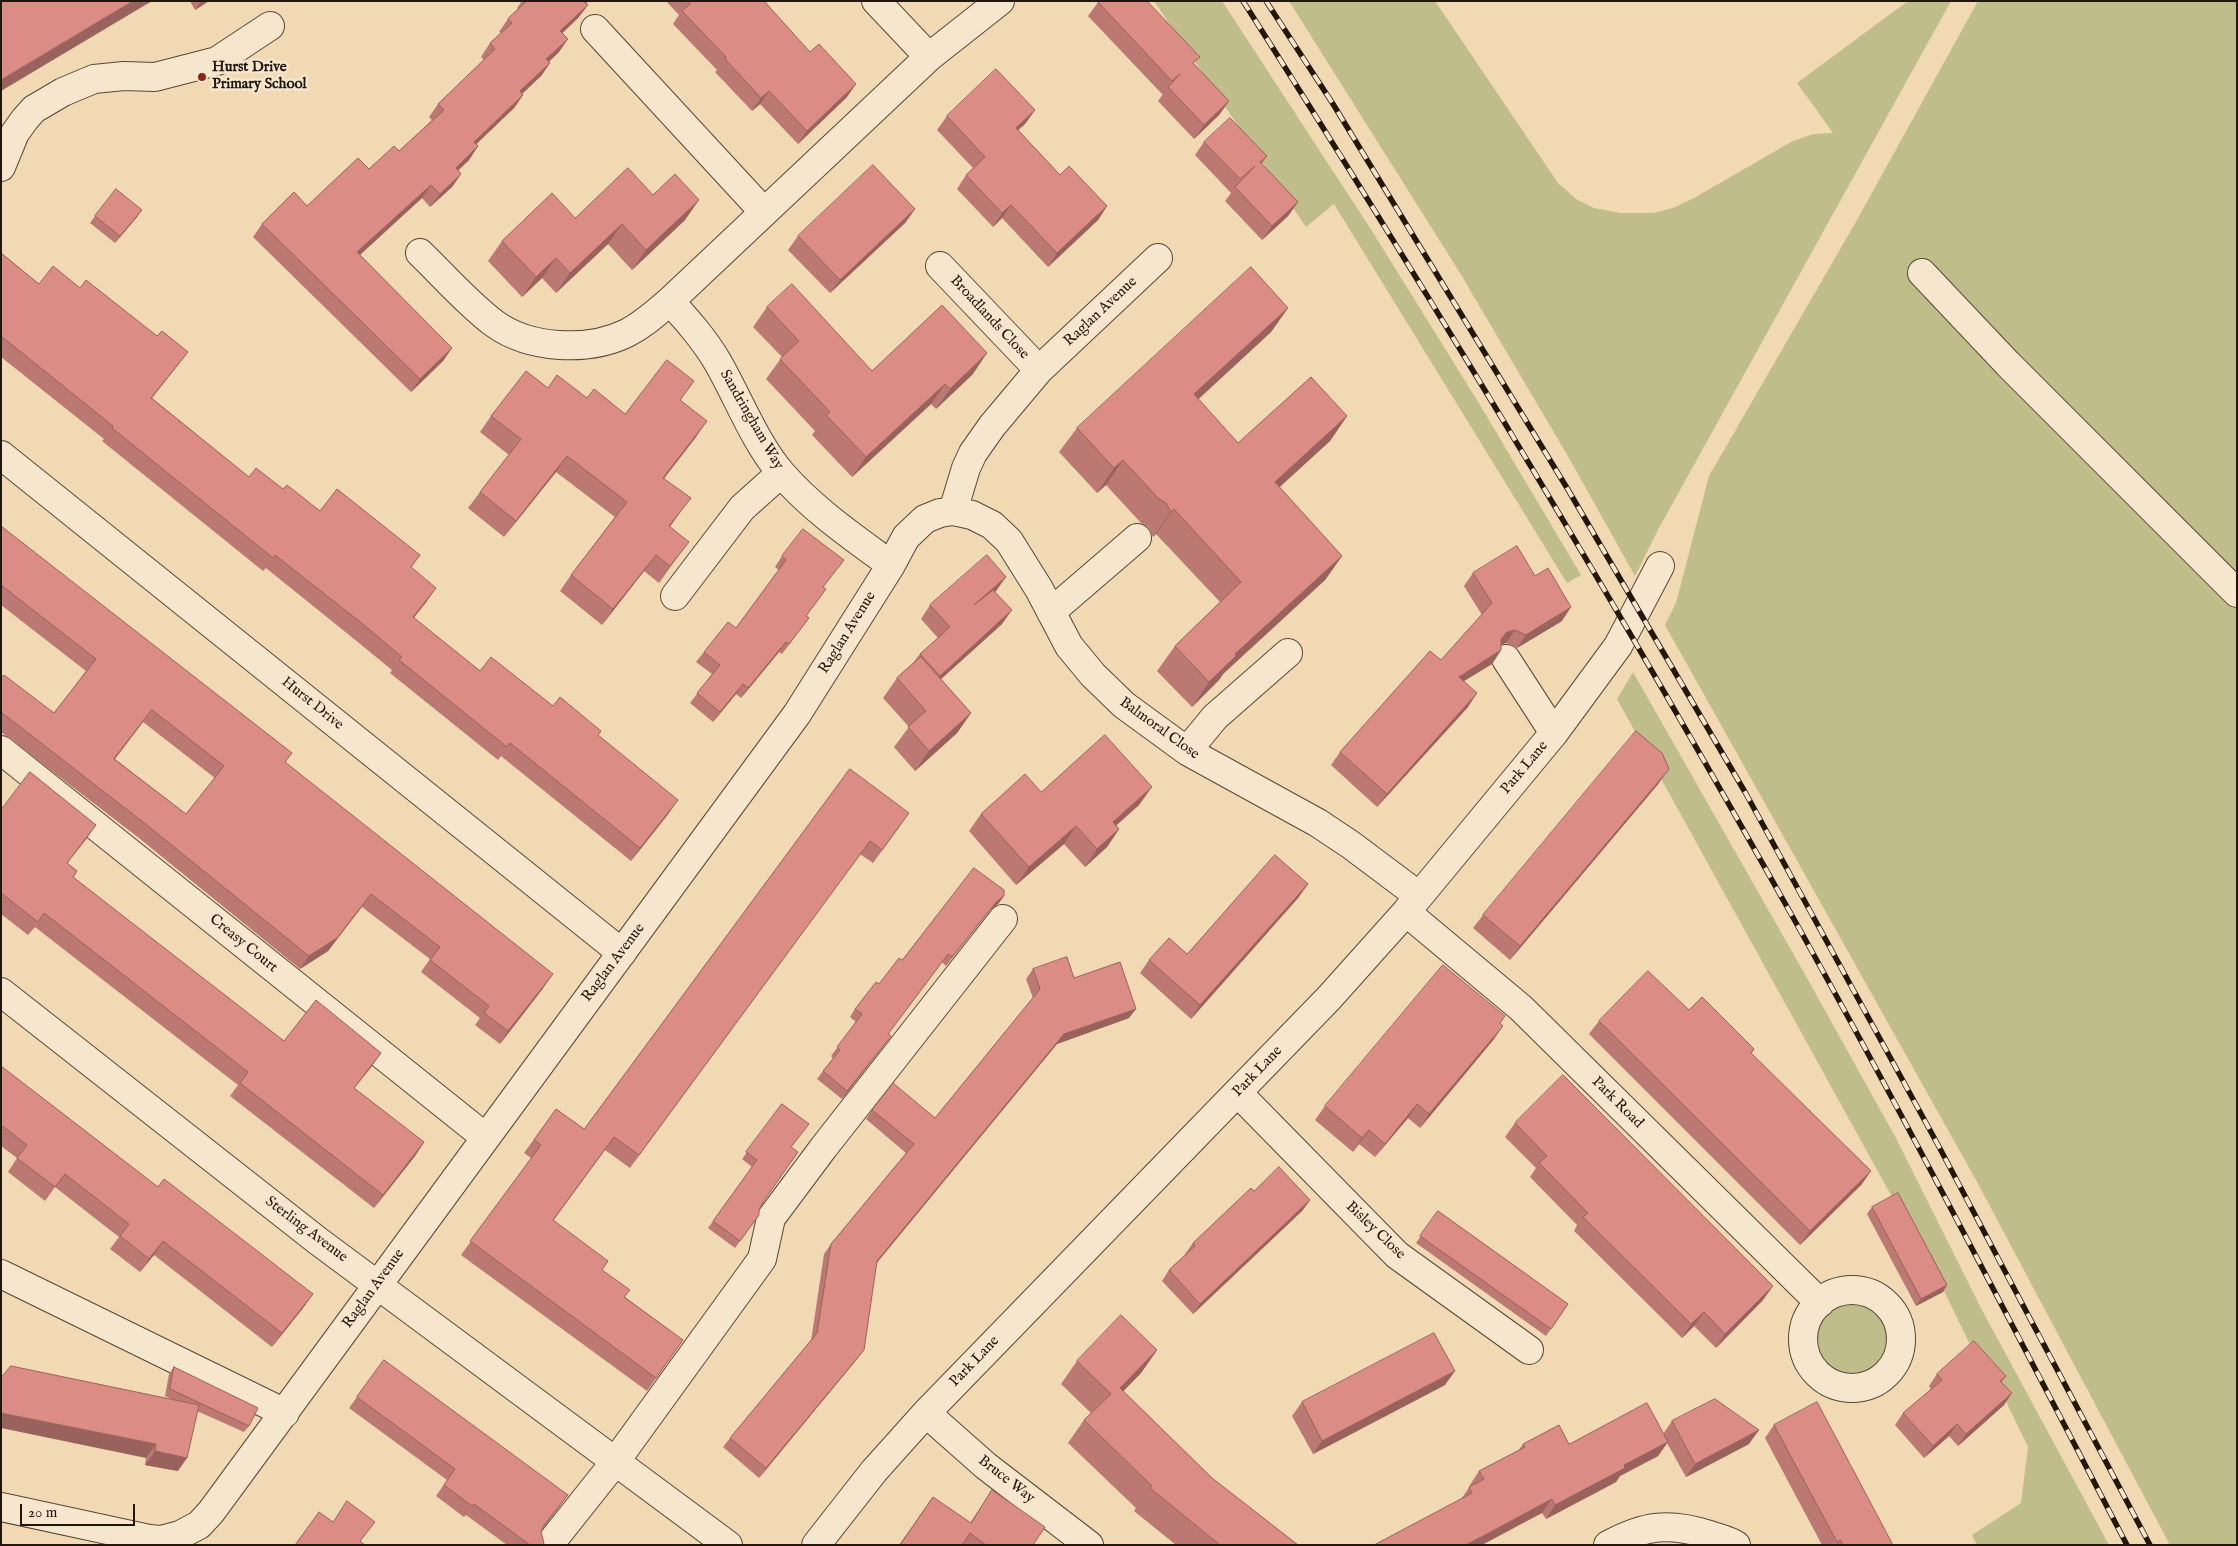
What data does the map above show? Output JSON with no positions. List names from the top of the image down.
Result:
{
  "streets": {
    "street": [
      "Raglan Avenue",
      "Broadlands Close",
      "Sandringham Way",
      "Hurst Drive",
      "Balmoral Close",
      "Park Lane",
      "Creasy Court",
      "Park Road",
      "Sterling Avenue",
      "Bisley Close",
      "Bruce Way"
    ]
  },
  "crossings": [
    ["Raglan Avenue", "Broadlands Close"],
    ["Raglan Avenue", "Sandringham Way"],
    ["Raglan Avenue", "Hurst Drive"],
    ["Raglan Avenue", "Balmoral Close"],
    ["Raglan Avenue", "Creasy Court"],
    ["Raglan Avenue", "Sterling Avenue"],
    ["Balmoral Close", "Park Lane"],
    ["Balmoral Close", "Park Road"],
    ["Park Lane", "Park Road"],
    ["Park Lane", "Bisley Close"],
    ["Park Lane", "Bruce Way"]
  ],
  "places": ["Hurst Drive Primary School"],
  "scale_bar": "20 m"
}
